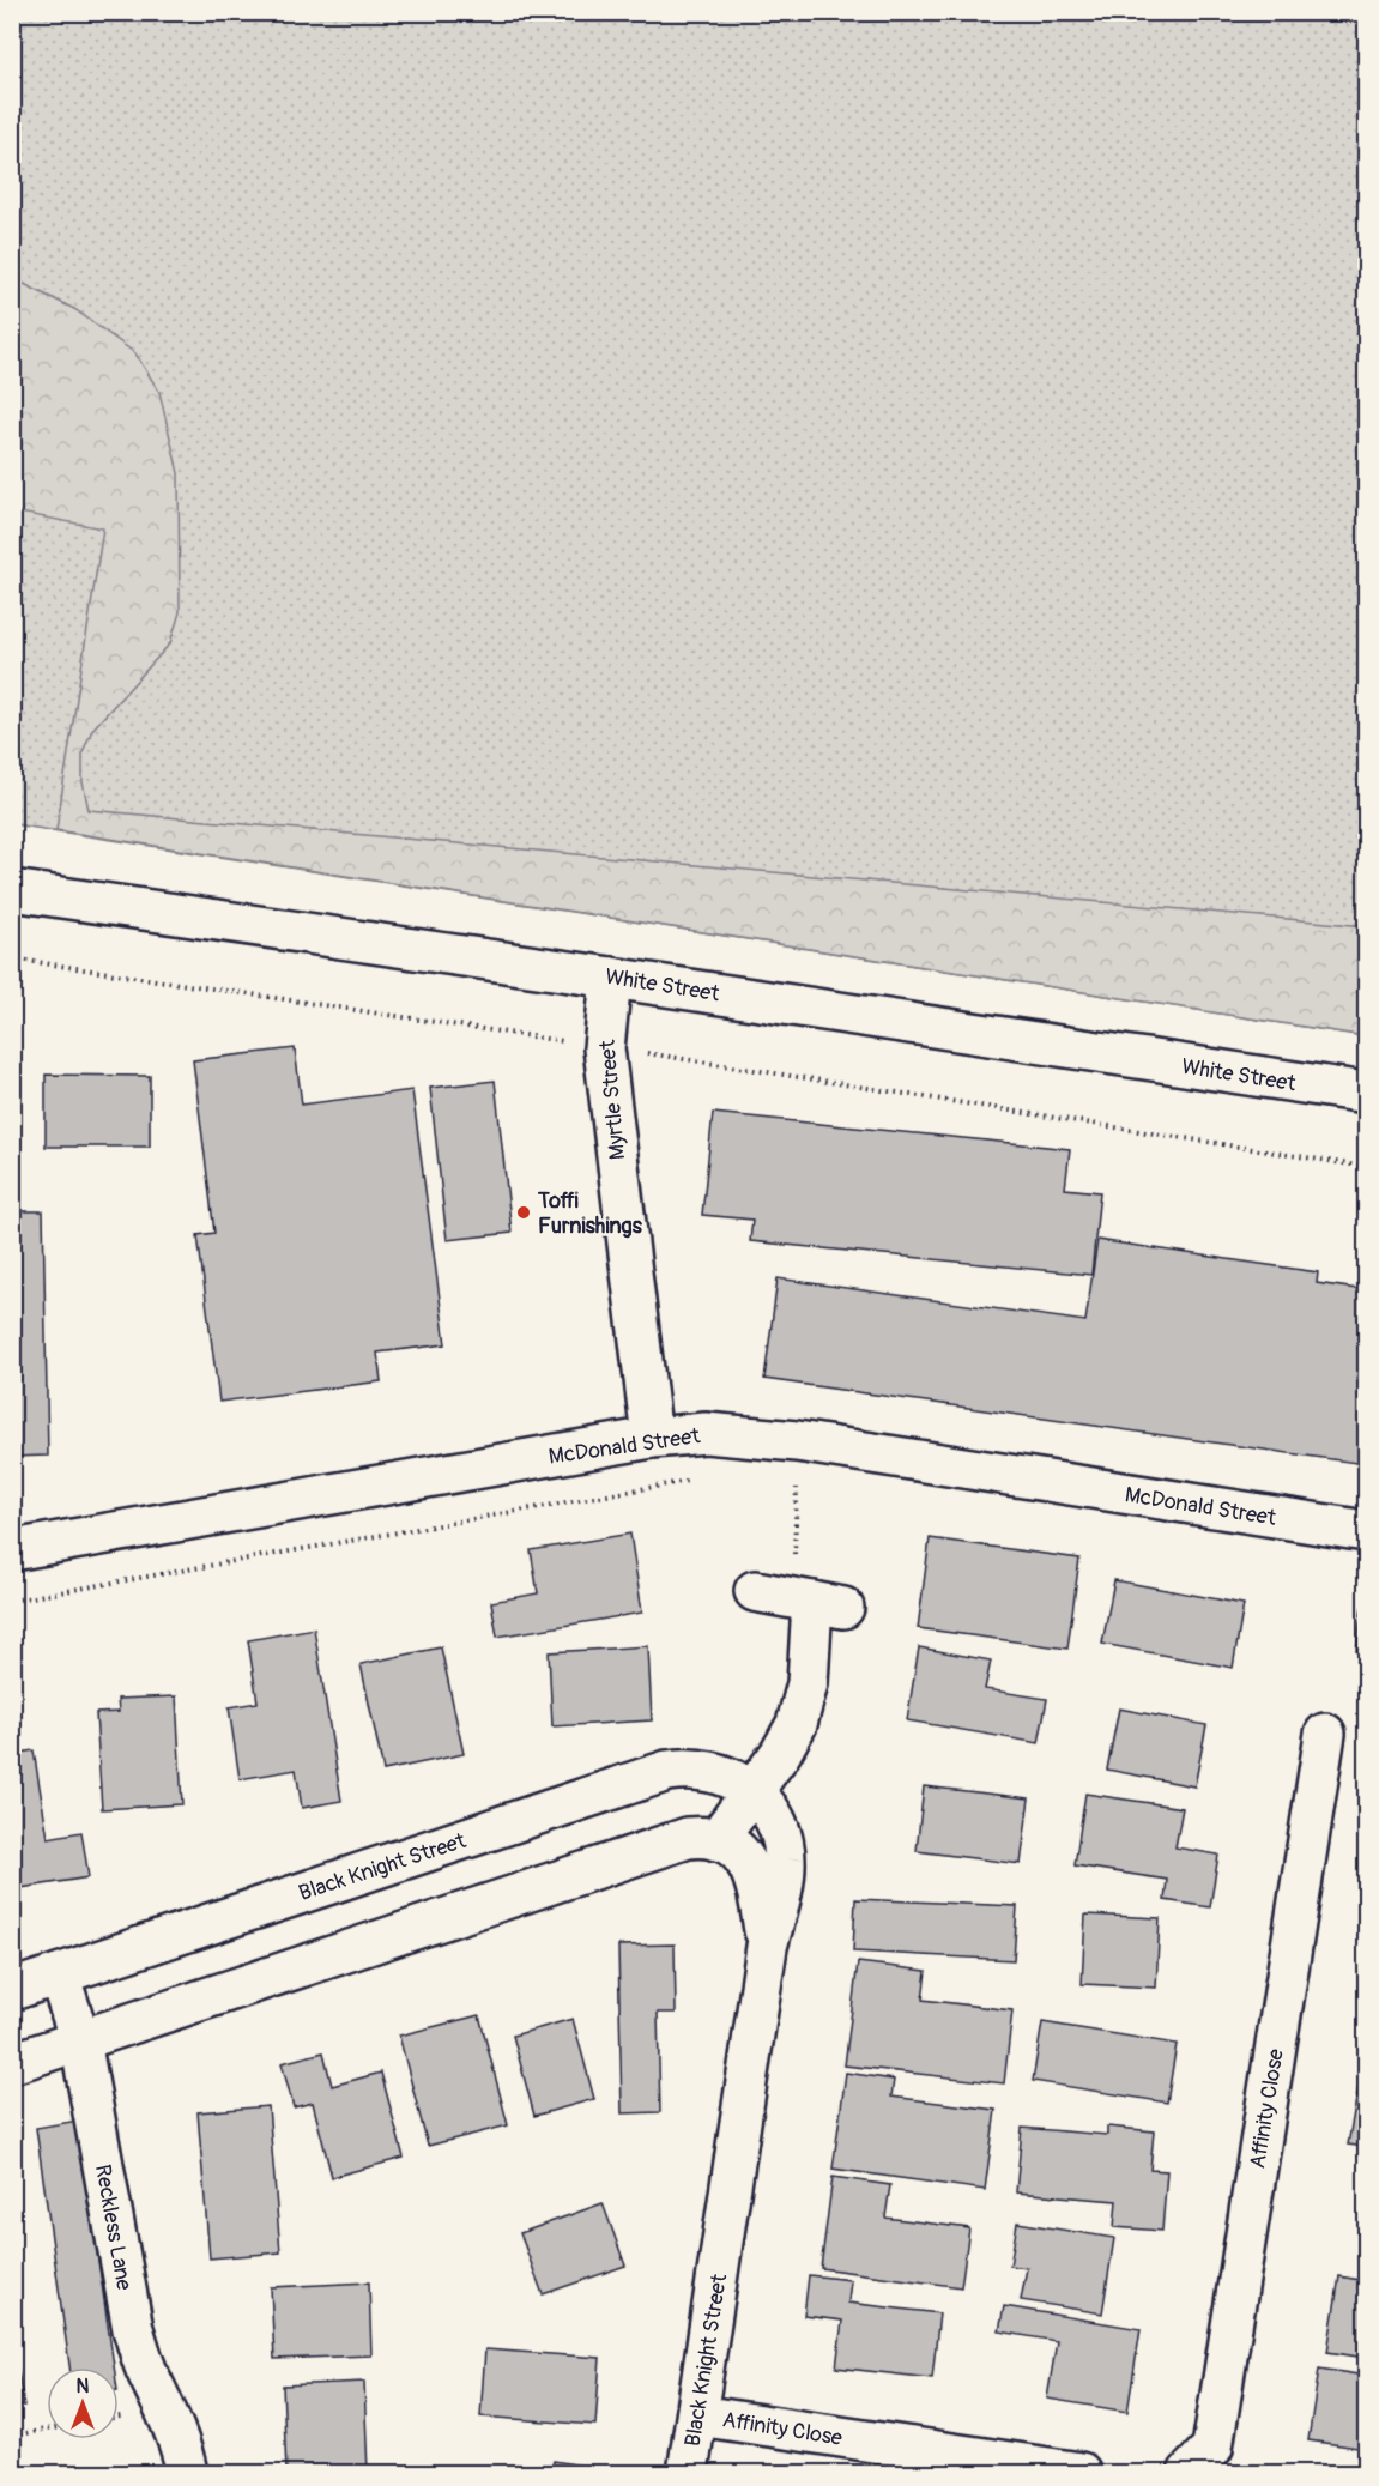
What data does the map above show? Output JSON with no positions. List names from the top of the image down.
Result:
{
  "streets": {
    "street": [
      "White Street",
      "Myrtle Street",
      "McDonald Street",
      "Black Knight Street",
      "Affinity Close",
      "Reckless Lane"
    ]
  },
  "crossings": [
    ["White Street", "Myrtle Street"],
    ["Myrtle Street", "McDonald Street"],
    ["Black Knight Street", "Affinity Close"],
    ["Black Knight Street", "Reckless Lane"]
  ],
  "places": ["Toffi Furnishings"],
  "north": "top"
}
